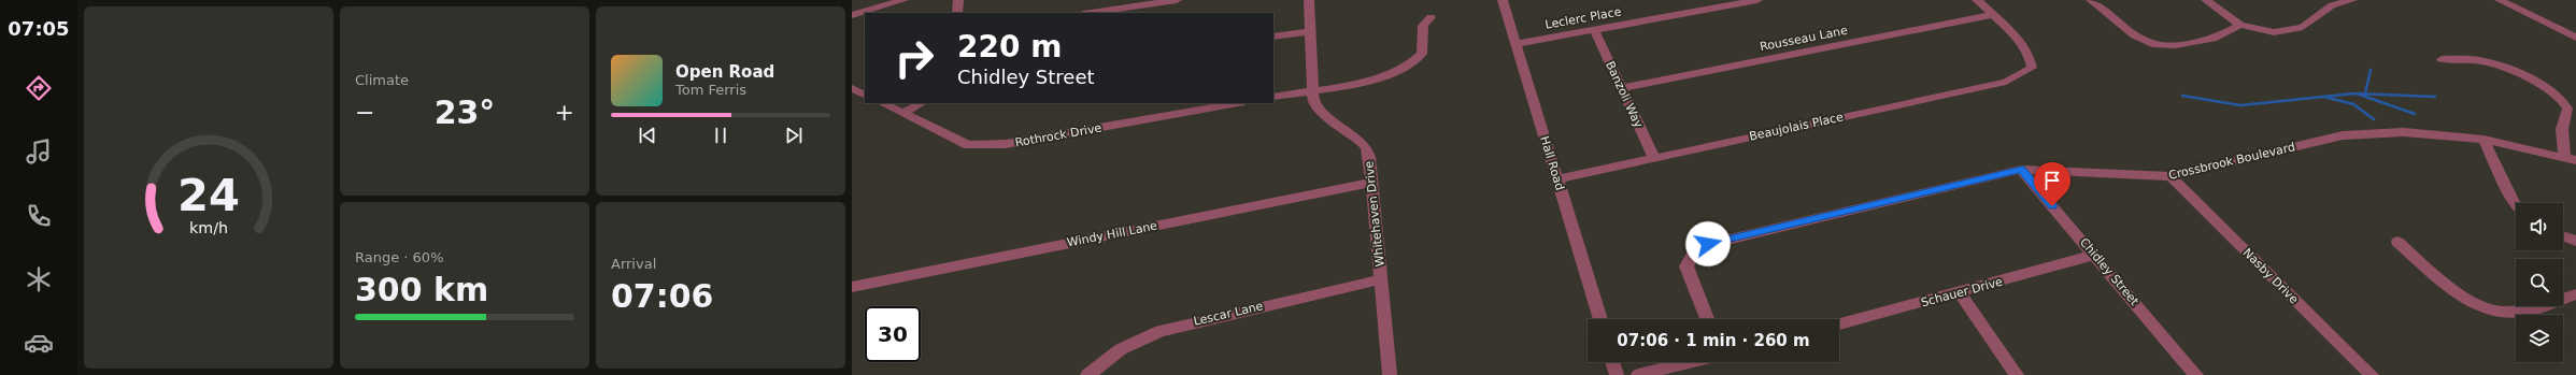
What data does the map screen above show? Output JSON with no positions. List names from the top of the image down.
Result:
{
  "streets": {
    "street": [
      "Leclerc Place",
      "Rousseau Lane",
      "Banzoli Way",
      "Beaujolais Place",
      "Rothrock Drive",
      "Crossbrook Boulevard",
      "Hall Road",
      "Whitehaven Drive",
      "Windy Hill Lane",
      "Chidley Street",
      "Nasby Drive",
      "Schauer Drive",
      "Lescar Lane"
    ]
  },
  "crossings": [
    ["Leclerc Place", "Banzoli Way"],
    ["Leclerc Place", "Hall Road"],
    ["Rousseau Lane", "Banzoli Way"],
    ["Rousseau Lane", "Beaujolais Place"],
    ["Banzoli Way", "Beaujolais Place"],
    ["Beaujolais Place", "Hall Road"],
    ["Crossbrook Boulevard", "Chidley Street"],
    ["Crossbrook Boulevard", "Nasby Drive"],
    ["Whitehaven Drive", "Windy Hill Lane"],
    ["Whitehaven Drive", "Lescar Lane"],
    ["Chidley Street", "Schauer Drive"]
  ],
  "page": {
    "tabs": "07:05",
    "tile": [
      "Climate",
      ["Range · 60%", "300 km"],
      ["Arrival", "07:06"]
    ],
    "turn": ["220 m", "Chidley Street"],
    "song": ["Open Road", "Tom Ferris"],
    "heat": ["−", "23°", "+"],
    "limit": "30",
    "trip": "07:06 · 1 min · 260 m",
    "gauge": ["24", "km/h"]
  }
}
